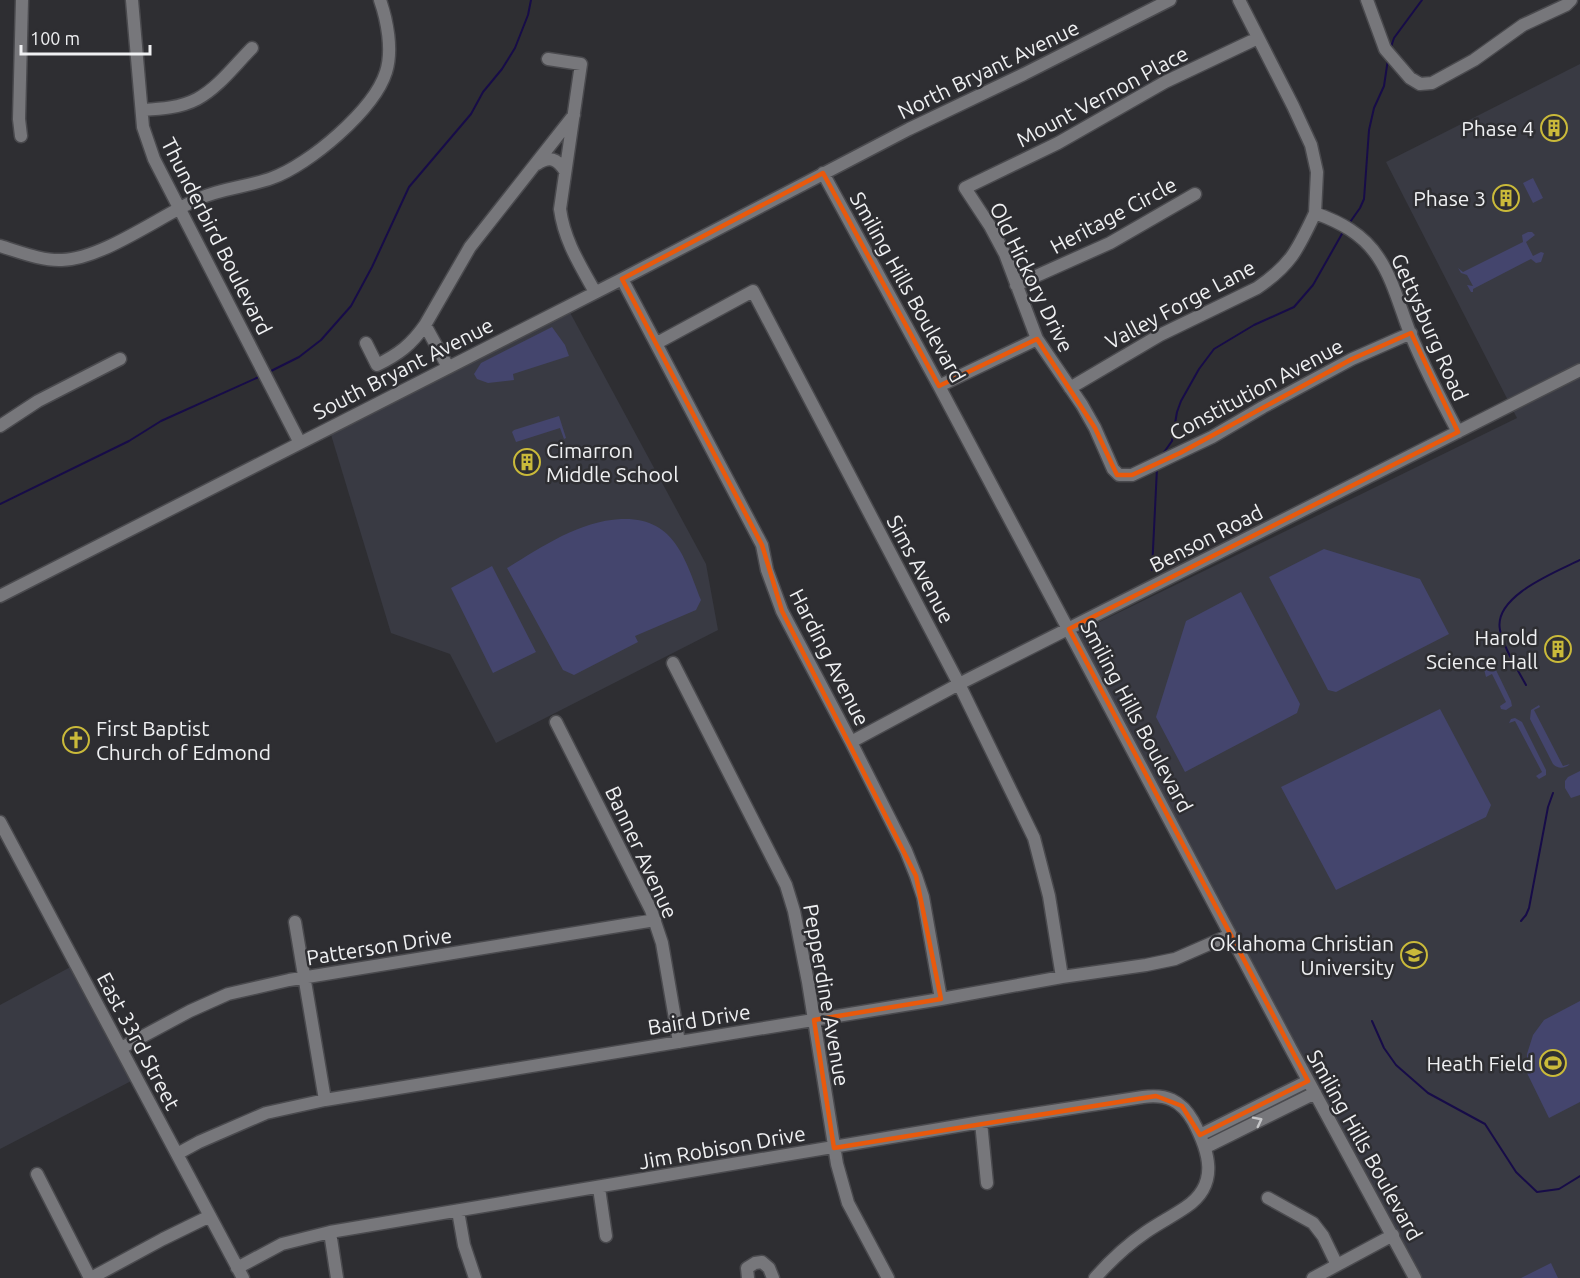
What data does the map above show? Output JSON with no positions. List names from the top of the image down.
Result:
{
  "streets": {
    "street": [
      "North Bryant Avenue",
      "Mount Vernon Place",
      "Heritage Circle",
      "Thunderbird Boulevard",
      "Old Hickory Drive",
      "Smiling Hills Boulevard",
      "Valley Forge Lane",
      "Gettysburg Road",
      "South Bryant Avenue",
      "Constitution Avenue",
      "Benson Road",
      "Sims Avenue",
      "Harding Avenue",
      "Banner Avenue",
      "Patterson Drive",
      "Pepperdine Avenue",
      "Baird Drive",
      "East 33rd Street",
      "Jim Robison Drive"
    ]
  },
  "crossings": [
    ["North Bryant Avenue", "Smiling Hills Boulevard"],
    ["North Bryant Avenue", "South Bryant Avenue"],
    ["Mount Vernon Place", "Old Hickory Drive"],
    ["Heritage Circle", "Old Hickory Drive"],
    ["Thunderbird Boulevard", "South Bryant Avenue"],
    ["Old Hickory Drive", "Valley Forge Lane"],
    ["Old Hickory Drive", "Constitution Avenue"],
    ["Smiling Hills Boulevard", "South Bryant Avenue"],
    ["Smiling Hills Boulevard", "Benson Road"],
    ["Smiling Hills Boulevard", "Baird Drive"],
    ["Valley Forge Lane", "Gettysburg Road"],
    ["Gettysburg Road", "Constitution Avenue"],
    ["Gettysburg Road", "Benson Road"],
    ["South Bryant Avenue", "Harding Avenue"],
    ["Benson Road", "Sims Avenue"],
    ["Benson Road", "Harding Avenue"],
    ["Sims Avenue", "Harding Avenue"],
    ["Sims Avenue", "Baird Drive"],
    ["Harding Avenue", "Baird Drive"],
    ["Banner Avenue", "Patterson Drive"],
    ["Banner Avenue", "Baird Drive"],
    ["Patterson Drive", "East 33rd Street"],
    ["Pepperdine Avenue", "Baird Drive"],
    ["Pepperdine Avenue", "Jim Robison Drive"],
    ["Baird Drive", "East 33rd Street"],
    ["East 33rd Street", "Jim Robison Drive"]
  ],
  "places": {
    "building": [
      "Phase 4",
      "Phase 3",
      "Cimarron Middle School",
      "Harold Science Hall"
    ],
    "church": ["First Baptist Church of Edmond"],
    "school or university": ["Oklahoma Christian University"],
    "sports": ["Heath Field"]
  },
  "scale_bar": "100 m"
}
